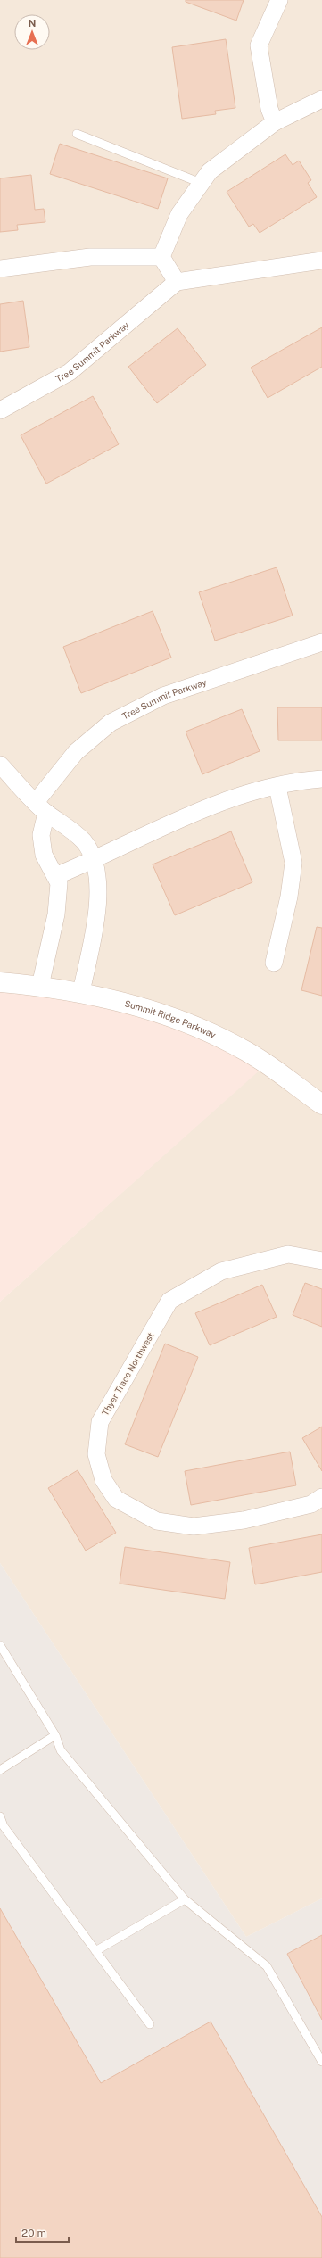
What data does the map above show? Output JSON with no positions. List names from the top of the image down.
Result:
{
  "streets": {
    "street": ["Tree Summit Parkway", "Summit Ridge Parkway", "Thyer Trace Northwest"]
  },
  "crossings": [
    ["Tree Summit Parkway", "Summit Ridge Parkway"]
  ],
  "scale_bar": "20 m",
  "north": "top"
}
